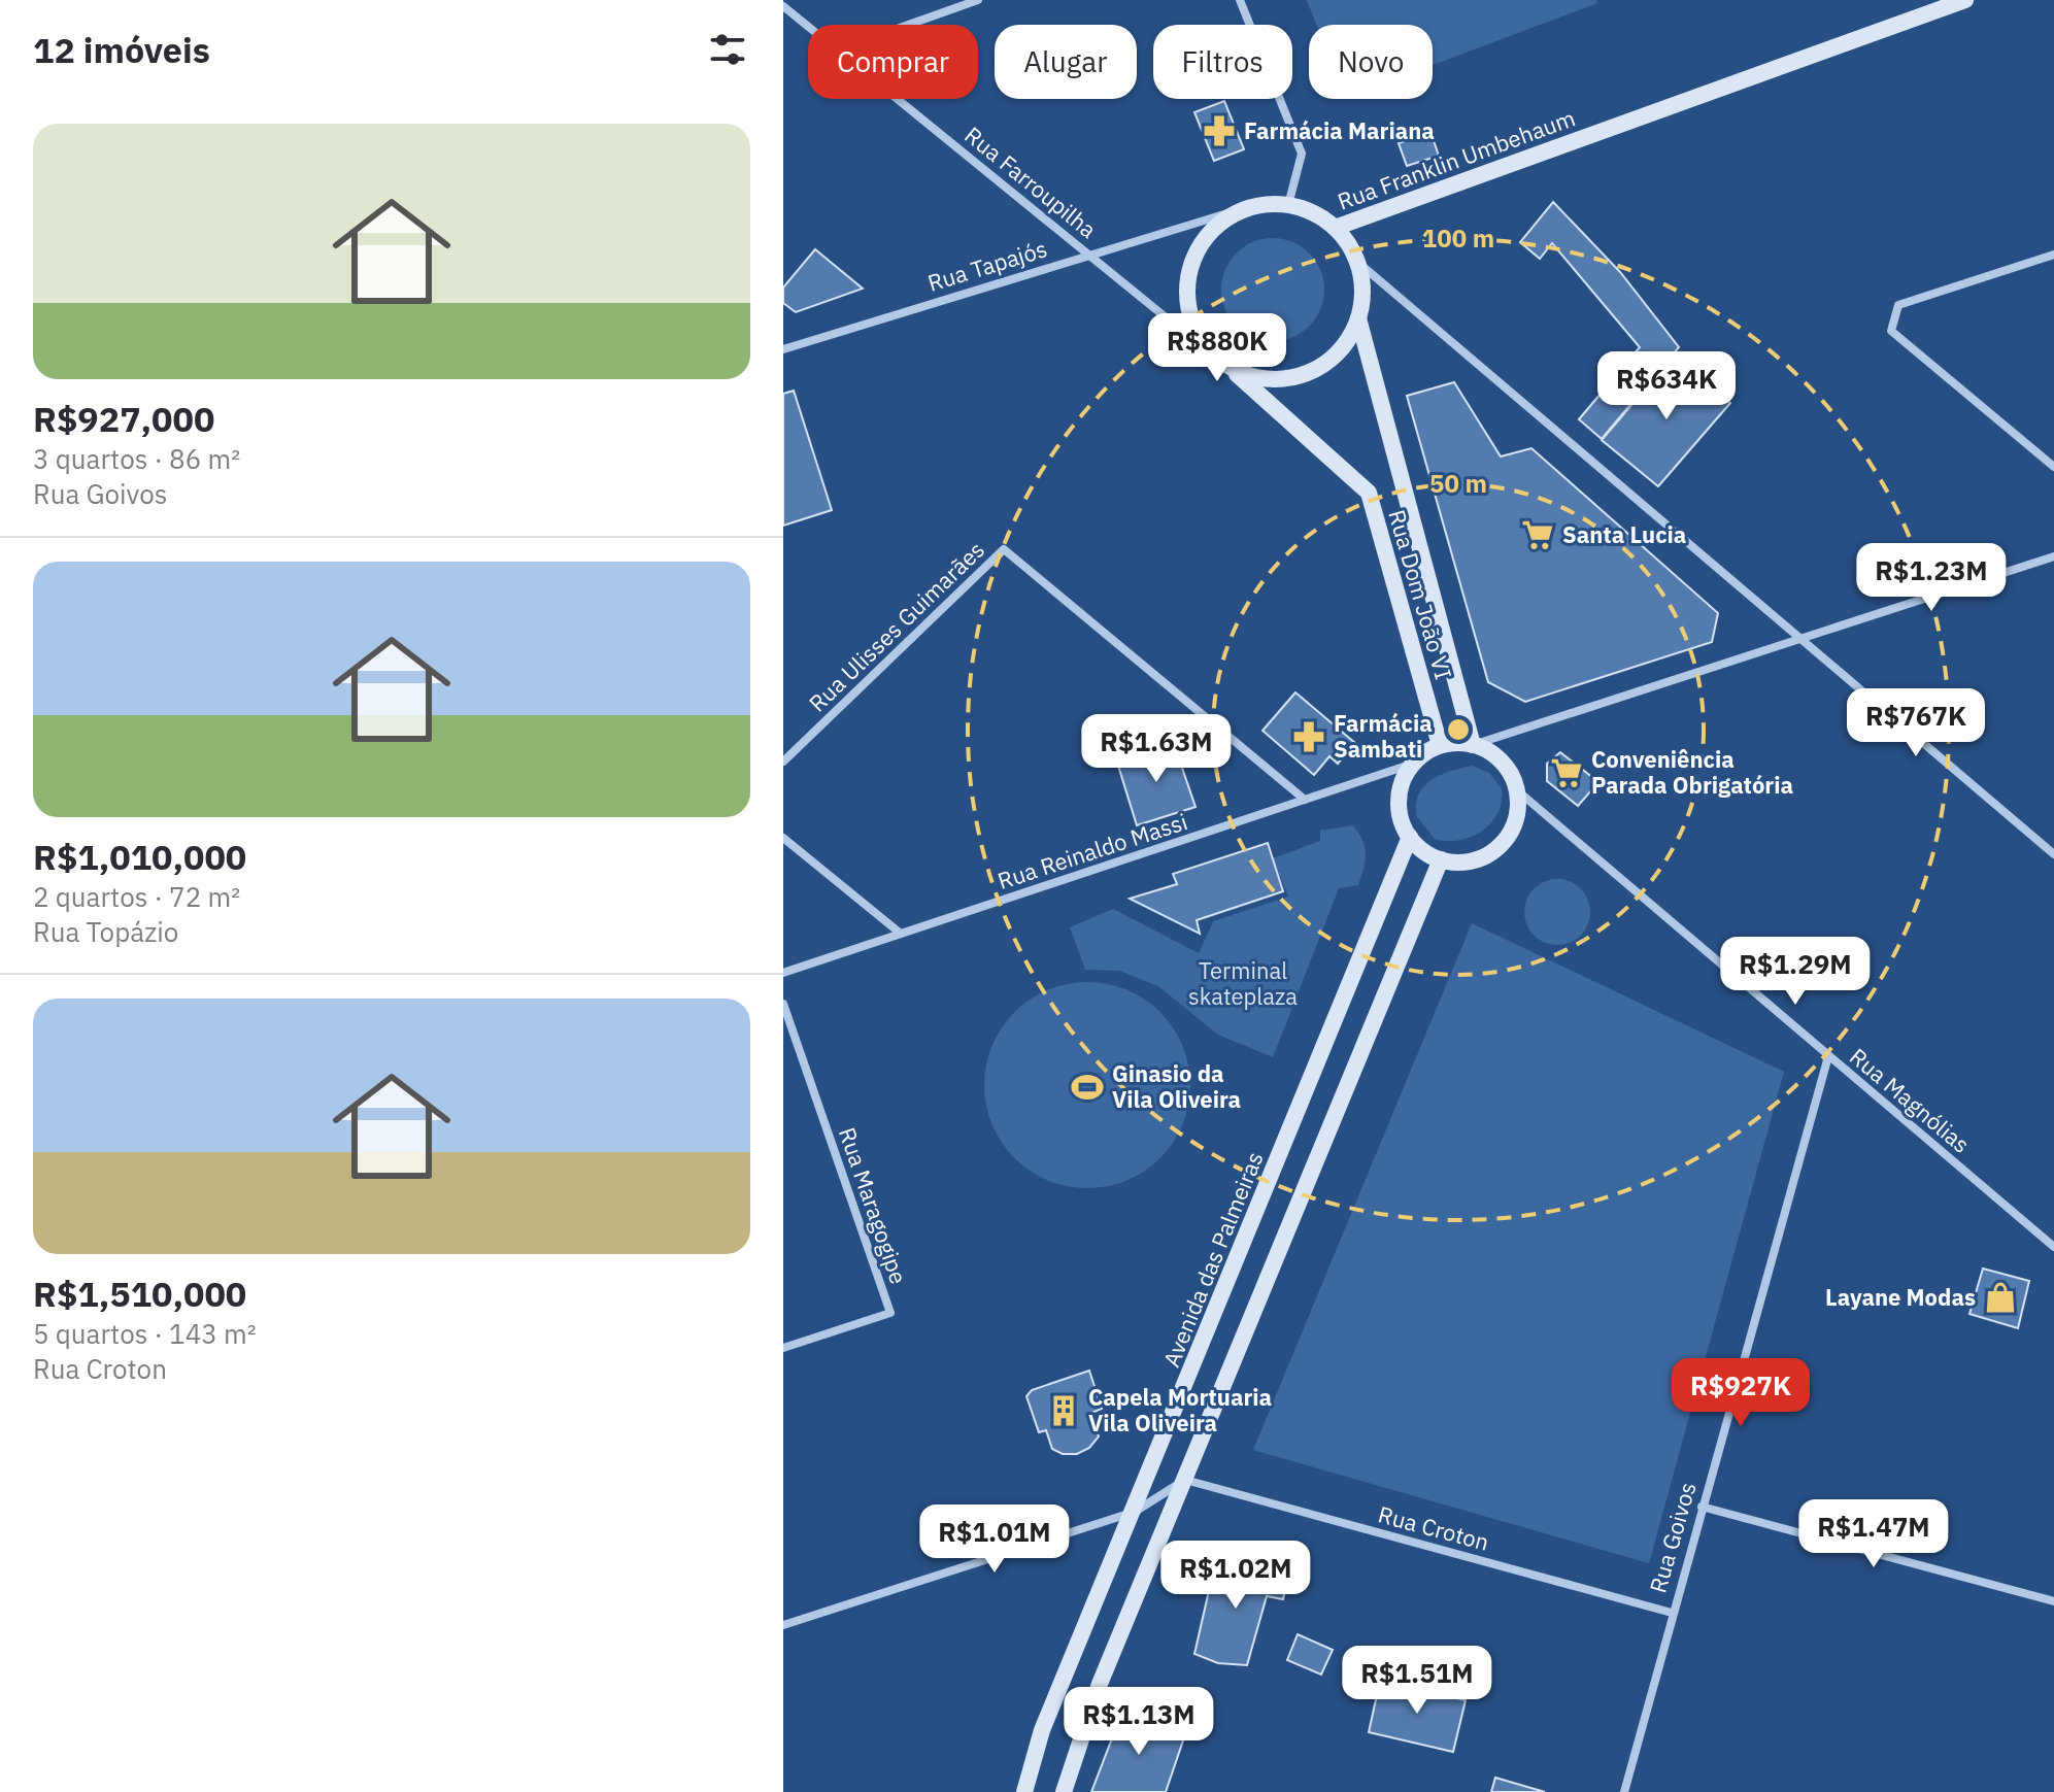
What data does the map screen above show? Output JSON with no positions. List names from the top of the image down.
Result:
{
  "streets": {
    "street": [
      "Rua Franklin Umbehaum",
      "Rua Farroupilha",
      "Rua Tapajós",
      "Rua Dom João VI",
      "Rua Ulisses Guimarães",
      "Rua Reinaldo Massi",
      "Rua Magnólias",
      "Rua Maragogipe",
      "Avenida das Palmeiras",
      "Rua Croton",
      "Rua Goivos"
    ]
  },
  "crossings": [
    ["Rua Franklin Umbehaum", "Rua Farroupilha"],
    ["Rua Franklin Umbehaum", "Rua Tapajós"],
    ["Rua Franklin Umbehaum", "Rua Dom João VI"],
    ["Rua Farroupilha", "Rua Tapajós"],
    ["Rua Farroupilha", "Rua Dom João VI"],
    ["Rua Tapajós", "Rua Dom João VI"],
    ["Rua Dom João VI", "Rua Reinaldo Massi"],
    ["Rua Dom João VI", "Rua Magnólias"],
    ["Rua Dom João VI", "Avenida das Palmeiras"],
    ["Rua Ulisses Guimarães", "Rua Reinaldo Massi"],
    ["Rua Reinaldo Massi", "Rua Magnólias"],
    ["Rua Reinaldo Massi", "Avenida das Palmeiras"],
    ["Rua Magnólias", "Avenida das Palmeiras"],
    ["Rua Magnólias", "Rua Goivos"],
    ["Rua Croton", "Rua Goivos"]
  ],
  "parks": ["Terminal skateplaza"],
  "places": {
    "pharmacy": ["Farmácia Mariana", "Farmácia Sambati"],
    "supermarket": ["Santa Lucia", "Conveniência Parada Obrigatória"],
    "sports": ["Ginasio da Vila Oliveira"],
    "shop": ["Layane Modas"],
    "building": ["Capela Mortuaria Vila Oliveira"]
  },
  "page": {
    "heading": "12 imóveis",
    "chip": [
      "Comprar",
      "Alugar",
      "Filtros",
      "Novo"
    ],
    "list": [
      {
        "name": "R$927,000",
        "note": "3 quartos · 86 m² · Rua Goivos"
      },
      {
        "name": "R$1,010,000",
        "note": "2 quartos · 72 m² · Rua Topázio"
      },
      {
        "name": "R$1,510,000",
        "note": "5 quartos · 143 m² · Rua Croton"
      }
    ],
    "price": [
      "R$880K",
      "R$634K",
      "R$1.23M",
      "R$767K",
      "R$1.63M",
      "R$1.29M",
      "R$927K",
      "R$1.47M",
      "R$1.01M",
      "R$1.02M",
      "R$1.51M",
      "R$1.13M"
    ]
  },
  "rings": ["100 m", "50 m"]
}
